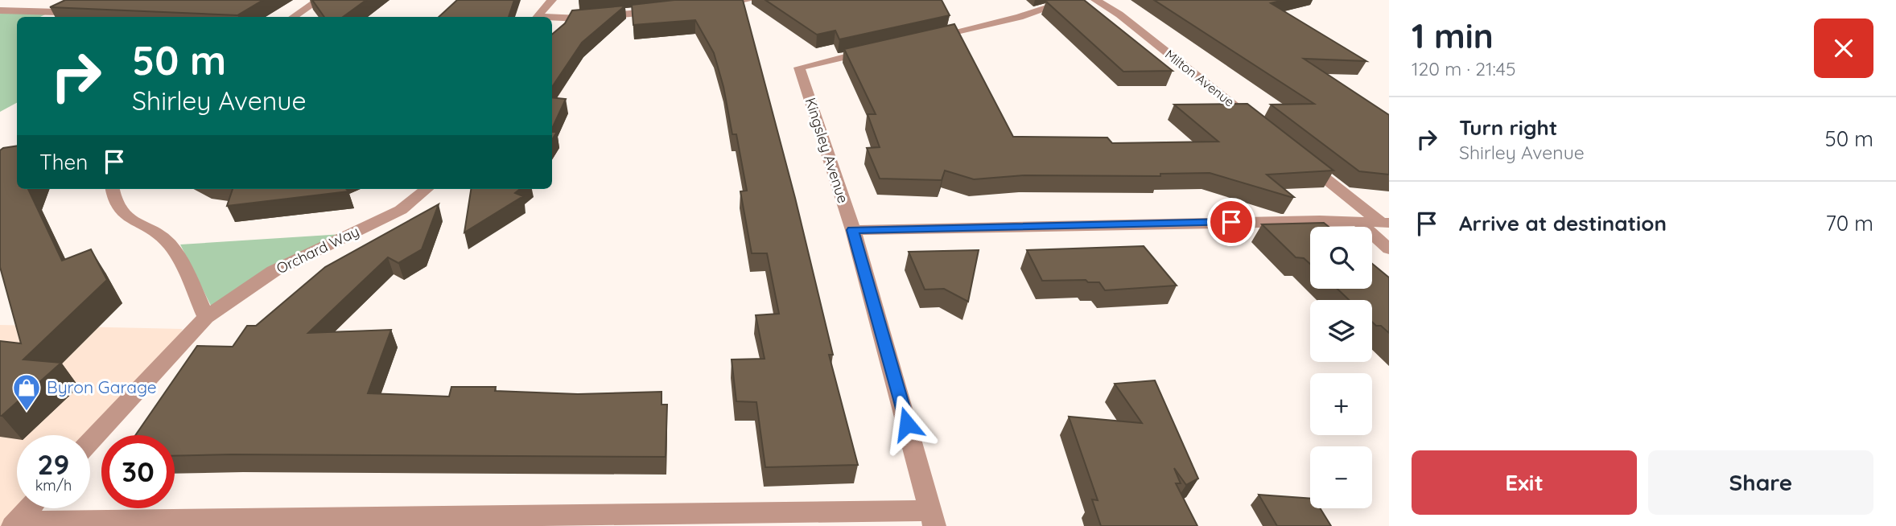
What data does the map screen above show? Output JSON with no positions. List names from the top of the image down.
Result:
{
  "streets": {
    "street": ["Milton Avenue", "Kingsley Avenue", "Orchard Way"]
  },
  "places": {
    "shop": ["Byron Garage"]
  },
  "page": {
    "heading": ["1 min", "120 m · 21:45"],
    "turn": ["50 m", "Shirley Avenue"],
    "list": [
      {
        "name": "Turn right",
        "note": "Shirley Avenue",
        "value": "50 m"
      },
      {
        "name": "Arrive at destination",
        "value": "70 m"
      }
    ],
    "then": "Then",
    "map_buttons": ["+", "−"],
    "speed": "29 km/h",
    "limit": "30",
    "buttons": ["Exit", "Share"]
  }
}
